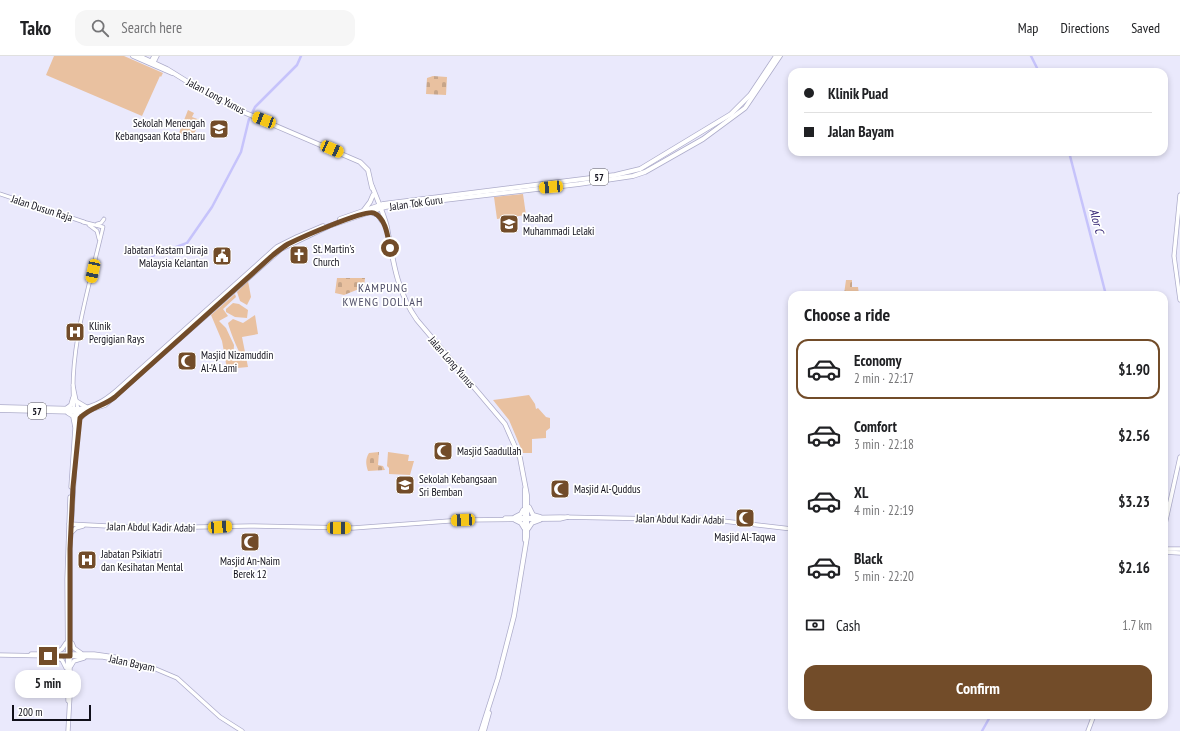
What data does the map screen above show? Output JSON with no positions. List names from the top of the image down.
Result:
{
  "streets": {
    "main road": [
      "Jalan Long Yunus",
      "57",
      "Jalan Tok Guru",
      "Jalan Abdul Kadir Adabi",
      "Jalan Bayam"
    ],
    "street": ["Jalan Dusun Raja"]
  },
  "crossings": [
    ["Jalan Long Yunus", "Jalan Tok Guru"],
    ["Jalan Long Yunus", "Jalan Abdul Kadir Adabi"]
  ],
  "districts": ["KAMPUNG KWENG DOLLAH"],
  "water": ["Alor C"],
  "places": {
    "school or university": ["Sekolah Menengah Kebangsaan Kota Bharu", "Maahad Muhammadi Lelaki", "Sekolah Kebangsaan Sri Bemban"],
    "church": ["St. Martin's Church"],
    "public building": ["Jabatan Kastam Diraja Malaysia Kelantan"],
    "hospital": ["Klinik Pergigian Rays", "Jabatan Psikiatri dan Kesihatan Mental"],
    "mosque": [
      "Masjid Nizamuddin Al-'A Lami",
      "Masjid Saadullah",
      "Masjid Al-Quddus",
      "Masjid Al-Taqwa",
      "Masjid An-Naim Berek 12"
    ]
  },
  "scale_bar": "200 m",
  "page": {
    "header": "Tako",
    "search": "Search here",
    "nav": ["Map", "Directions", "Saved"],
    "banner": ["Klinik Puad", "Jalan Bayam"],
    "heading": "Choose a ride",
    "list": [
      {
        "name": "Economy",
        "note": "2 min · 22:17",
        "value": "$1.90"
      },
      {
        "name": "Comfort",
        "note": "3 min · 22:18",
        "value": "$2.56"
      },
      {
        "name": "XL",
        "note": "4 min · 22:19",
        "value": "$3.23"
      },
      {
        "name": "Black",
        "note": "5 min · 22:20",
        "value": "$2.16"
      }
    ],
    "pay": ["Cash", "1.7 km"],
    "buttons": "Confirm",
    "bubble": "5 min",
    "scale": "200 m"
  }
}
